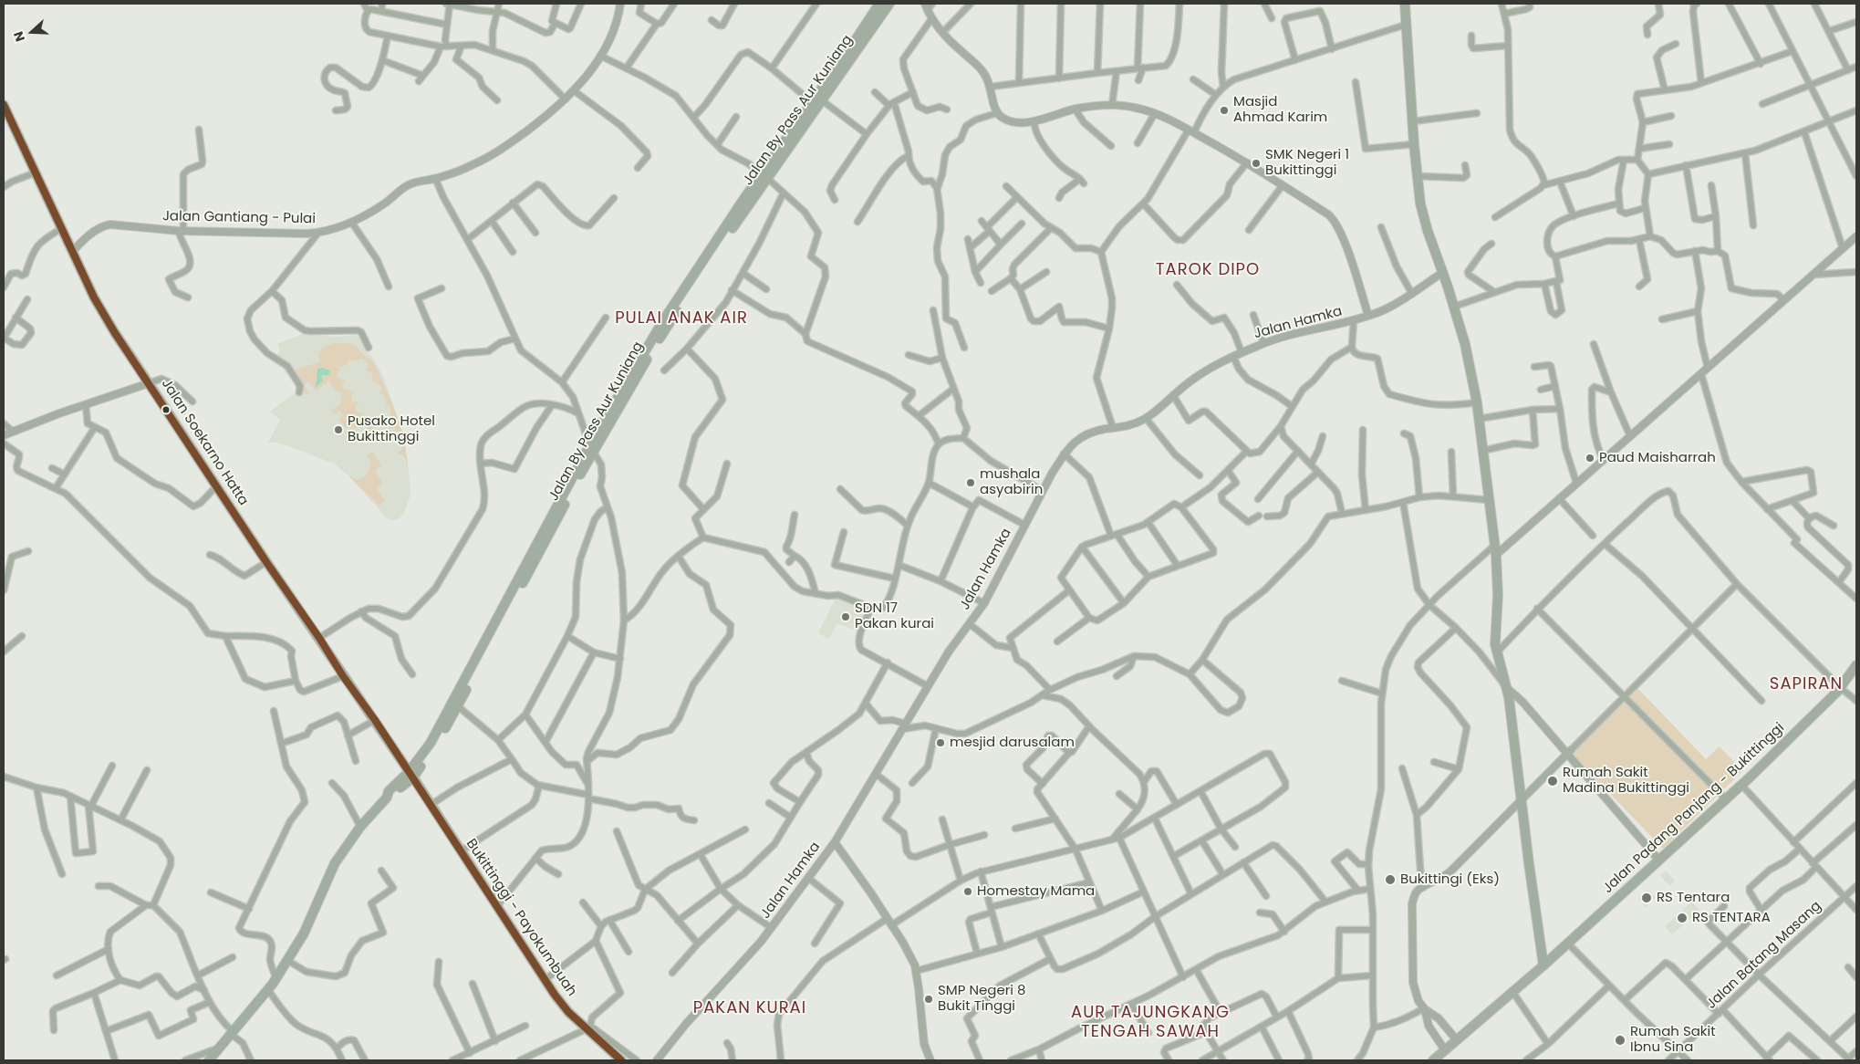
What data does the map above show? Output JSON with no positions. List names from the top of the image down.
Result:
{
  "streets": {
    "highway": ["Jalan By Pass Aur Kuniang", "Jalan Soekarno Hatta", "Jalan Padang Panjang - Bukittinggi"],
    "main road": ["Bukittinggi - Payokumbuah"],
    "street": ["Jalan Gantiang - Pulai", "Jalan Hamka", "Jalan Batang Masang"]
  },
  "crossings": [
    ["Jalan By Pass Aur Kuniang", "Jalan Soekarno Hatta"],
    ["Jalan By Pass Aur Kuniang", "Bukittinggi - Payokumbuah"],
    ["Jalan Gantiang - Pulai", "Jalan Soekarno Hatta"],
    ["Jalan Soekarno Hatta", "Bukittinggi - Payokumbuah"]
  ],
  "districts": [
    "TAROK DIPO",
    "PULAI ANAK AIR",
    "SAPIRAN",
    "PAKAN KURAI",
    "AUR TAJUNGKANG TENGAH SAWAH"
  ],
  "places": [
    "Masjid Ahmad Karim",
    "SMK Negeri 1 Bukittinggi",
    "Pusako Hotel Bukittinggi",
    "Paud Maisharrah",
    "mushala asyabirin",
    "SDN 17 Pakan kurai",
    "mesjid darusalam",
    "Rumah Sakit Madina Bukittinggi",
    "Bukittingi (Eks)",
    "Homestay Mama",
    "RS Tentara",
    "RS TENTARA",
    "SMP Negeri 8 Bukit Tinggi",
    "Rumah Sakit Ibnu Sina"
  ],
  "north": "left"
}
